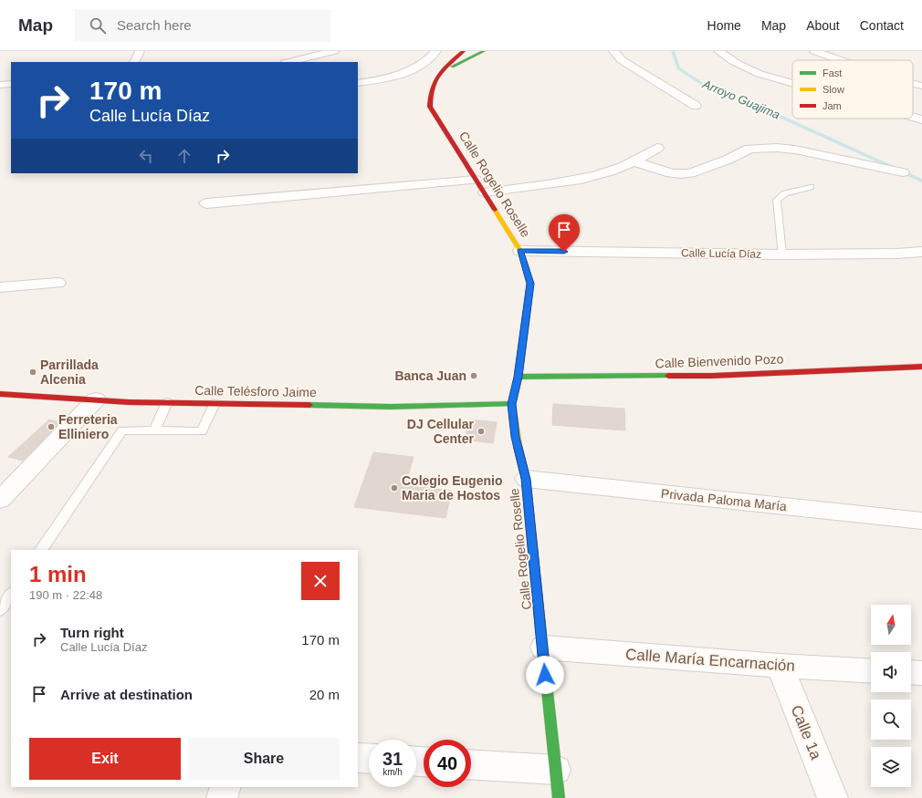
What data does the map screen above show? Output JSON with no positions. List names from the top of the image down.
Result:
{
  "streets": {
    "street": [
      "Calle Rogelio Roselle",
      "Calle Lucía Díaz",
      "Calle Bienvenido Pozo",
      "Calle Telésforo Jaime",
      "Privada Paloma María",
      "Calle María Encarnación",
      "Calle 1a"
    ]
  },
  "crossings": [
    ["Calle Rogelio Roselle", "Calle Lucía Díaz"],
    ["Calle Rogelio Roselle", "Calle Bienvenido Pozo"],
    ["Calle Rogelio Roselle", "Calle Telésforo Jaime"],
    ["Calle Rogelio Roselle", "Privada Paloma María"],
    ["Calle Rogelio Roselle", "Calle María Encarnación"],
    ["Calle María Encarnación", "Calle 1a"]
  ],
  "water": ["Arroyo Guajima"],
  "places": [
    "Parrillada Alcenia",
    "Banca Juan",
    "Ferreteria Elliniero",
    "DJ Cellular Center",
    "Colegio Eugenio Maria de Hostos"
  ],
  "legend": ["Fast", "Slow", "Jam"],
  "north": "top",
  "page": {
    "header": "Map",
    "search": "Search here",
    "nav": [
      "Home",
      "Map",
      "About",
      "Contact"
    ],
    "turn": ["170 m", "Calle Lucía Díaz"],
    "heading": ["1 min", "190 m · 22:48"],
    "list": [
      {
        "name": "Turn right",
        "note": "Calle Lucía Díaz",
        "value": "170 m"
      },
      {
        "name": "Arrive at destination",
        "value": "20 m"
      }
    ],
    "buttons": ["Exit", "Share"],
    "speed": "31 km/h",
    "limit": "40"
  }
}
